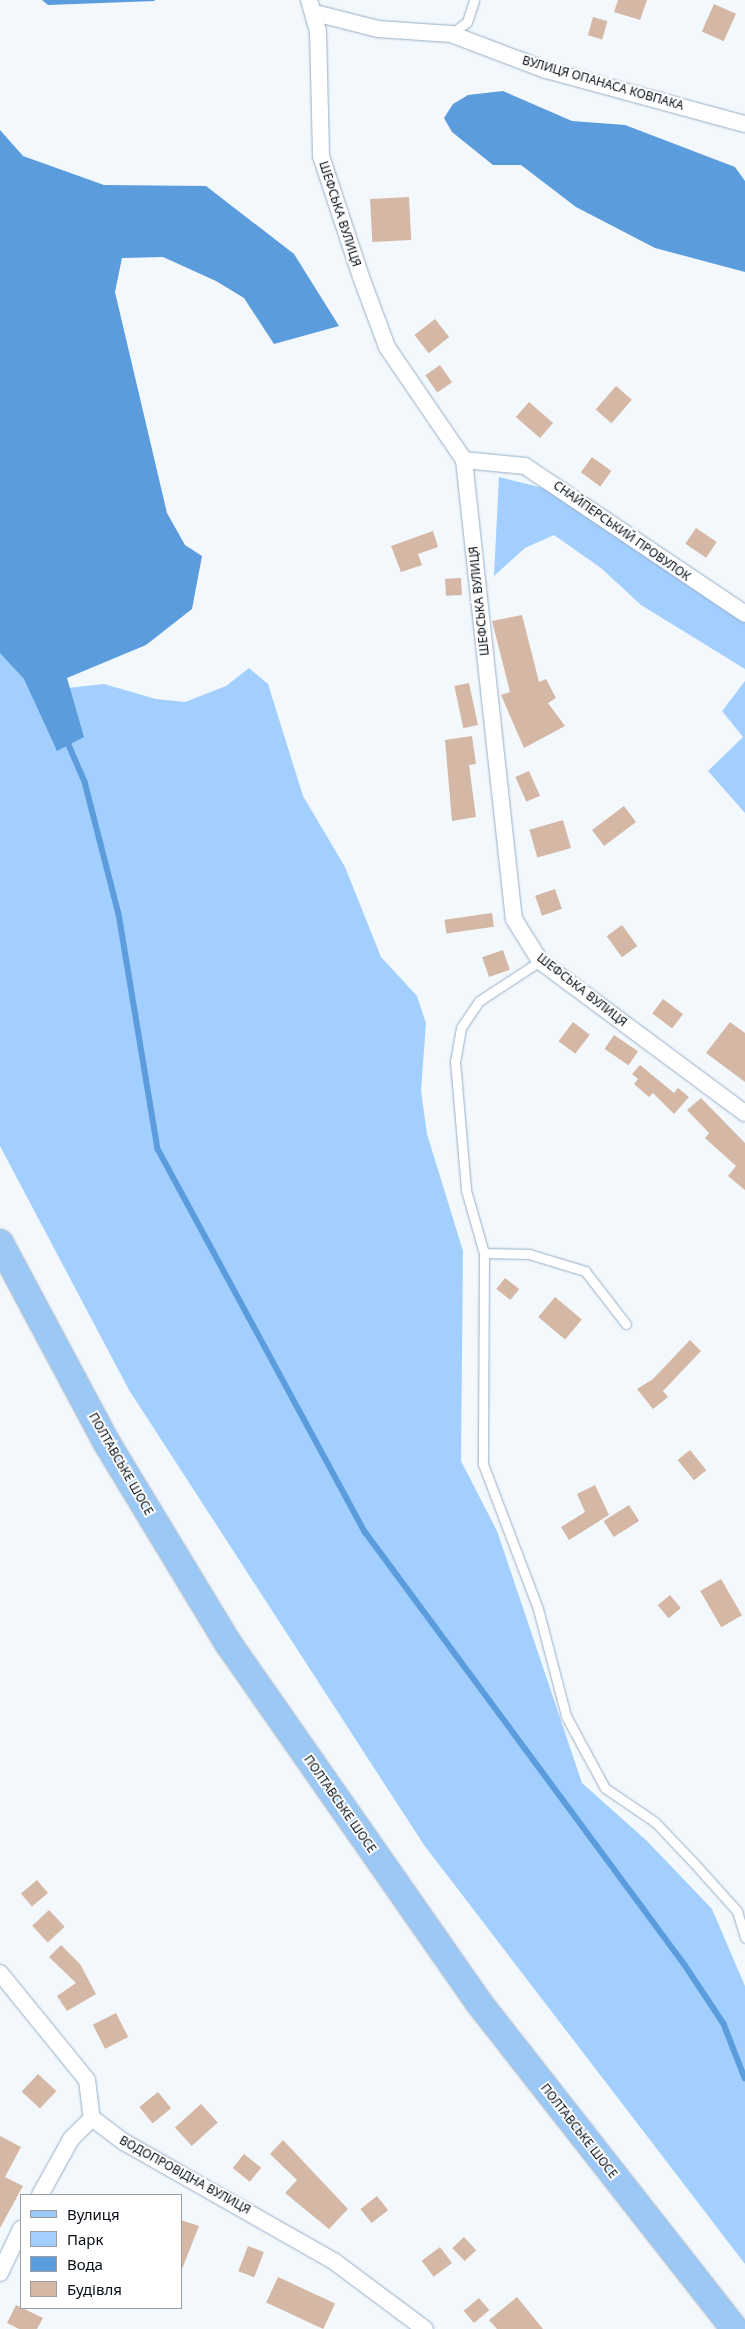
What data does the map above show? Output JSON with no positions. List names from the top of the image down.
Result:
{
  "streets": {
    "main road": ["ПОЛТАВСЬКЕ ШОСЕ"],
    "street": [
      "ВУЛИЦЯ ОПАНАСА КОВПАКА",
      "ШЕФСЬКА ВУЛИЦЯ",
      "СНАЙПЕРСЬКИЙ ПРОВУЛОК",
      "ВОДОПРОВІДНА ВУЛИЦЯ"
    ]
  },
  "crossings": [
    ["ВУЛИЦЯ ОПАНАСА КОВПАКА", "ШЕФСЬКА ВУЛИЦЯ"],
    ["ШЕФСЬКА ВУЛИЦЯ", "СНАЙПЕРСЬКИЙ ПРОВУЛОК"]
  ],
  "legend": [
    "Вулиця",
    "Парк",
    "Вода",
    "Будівля"
  ]
}
